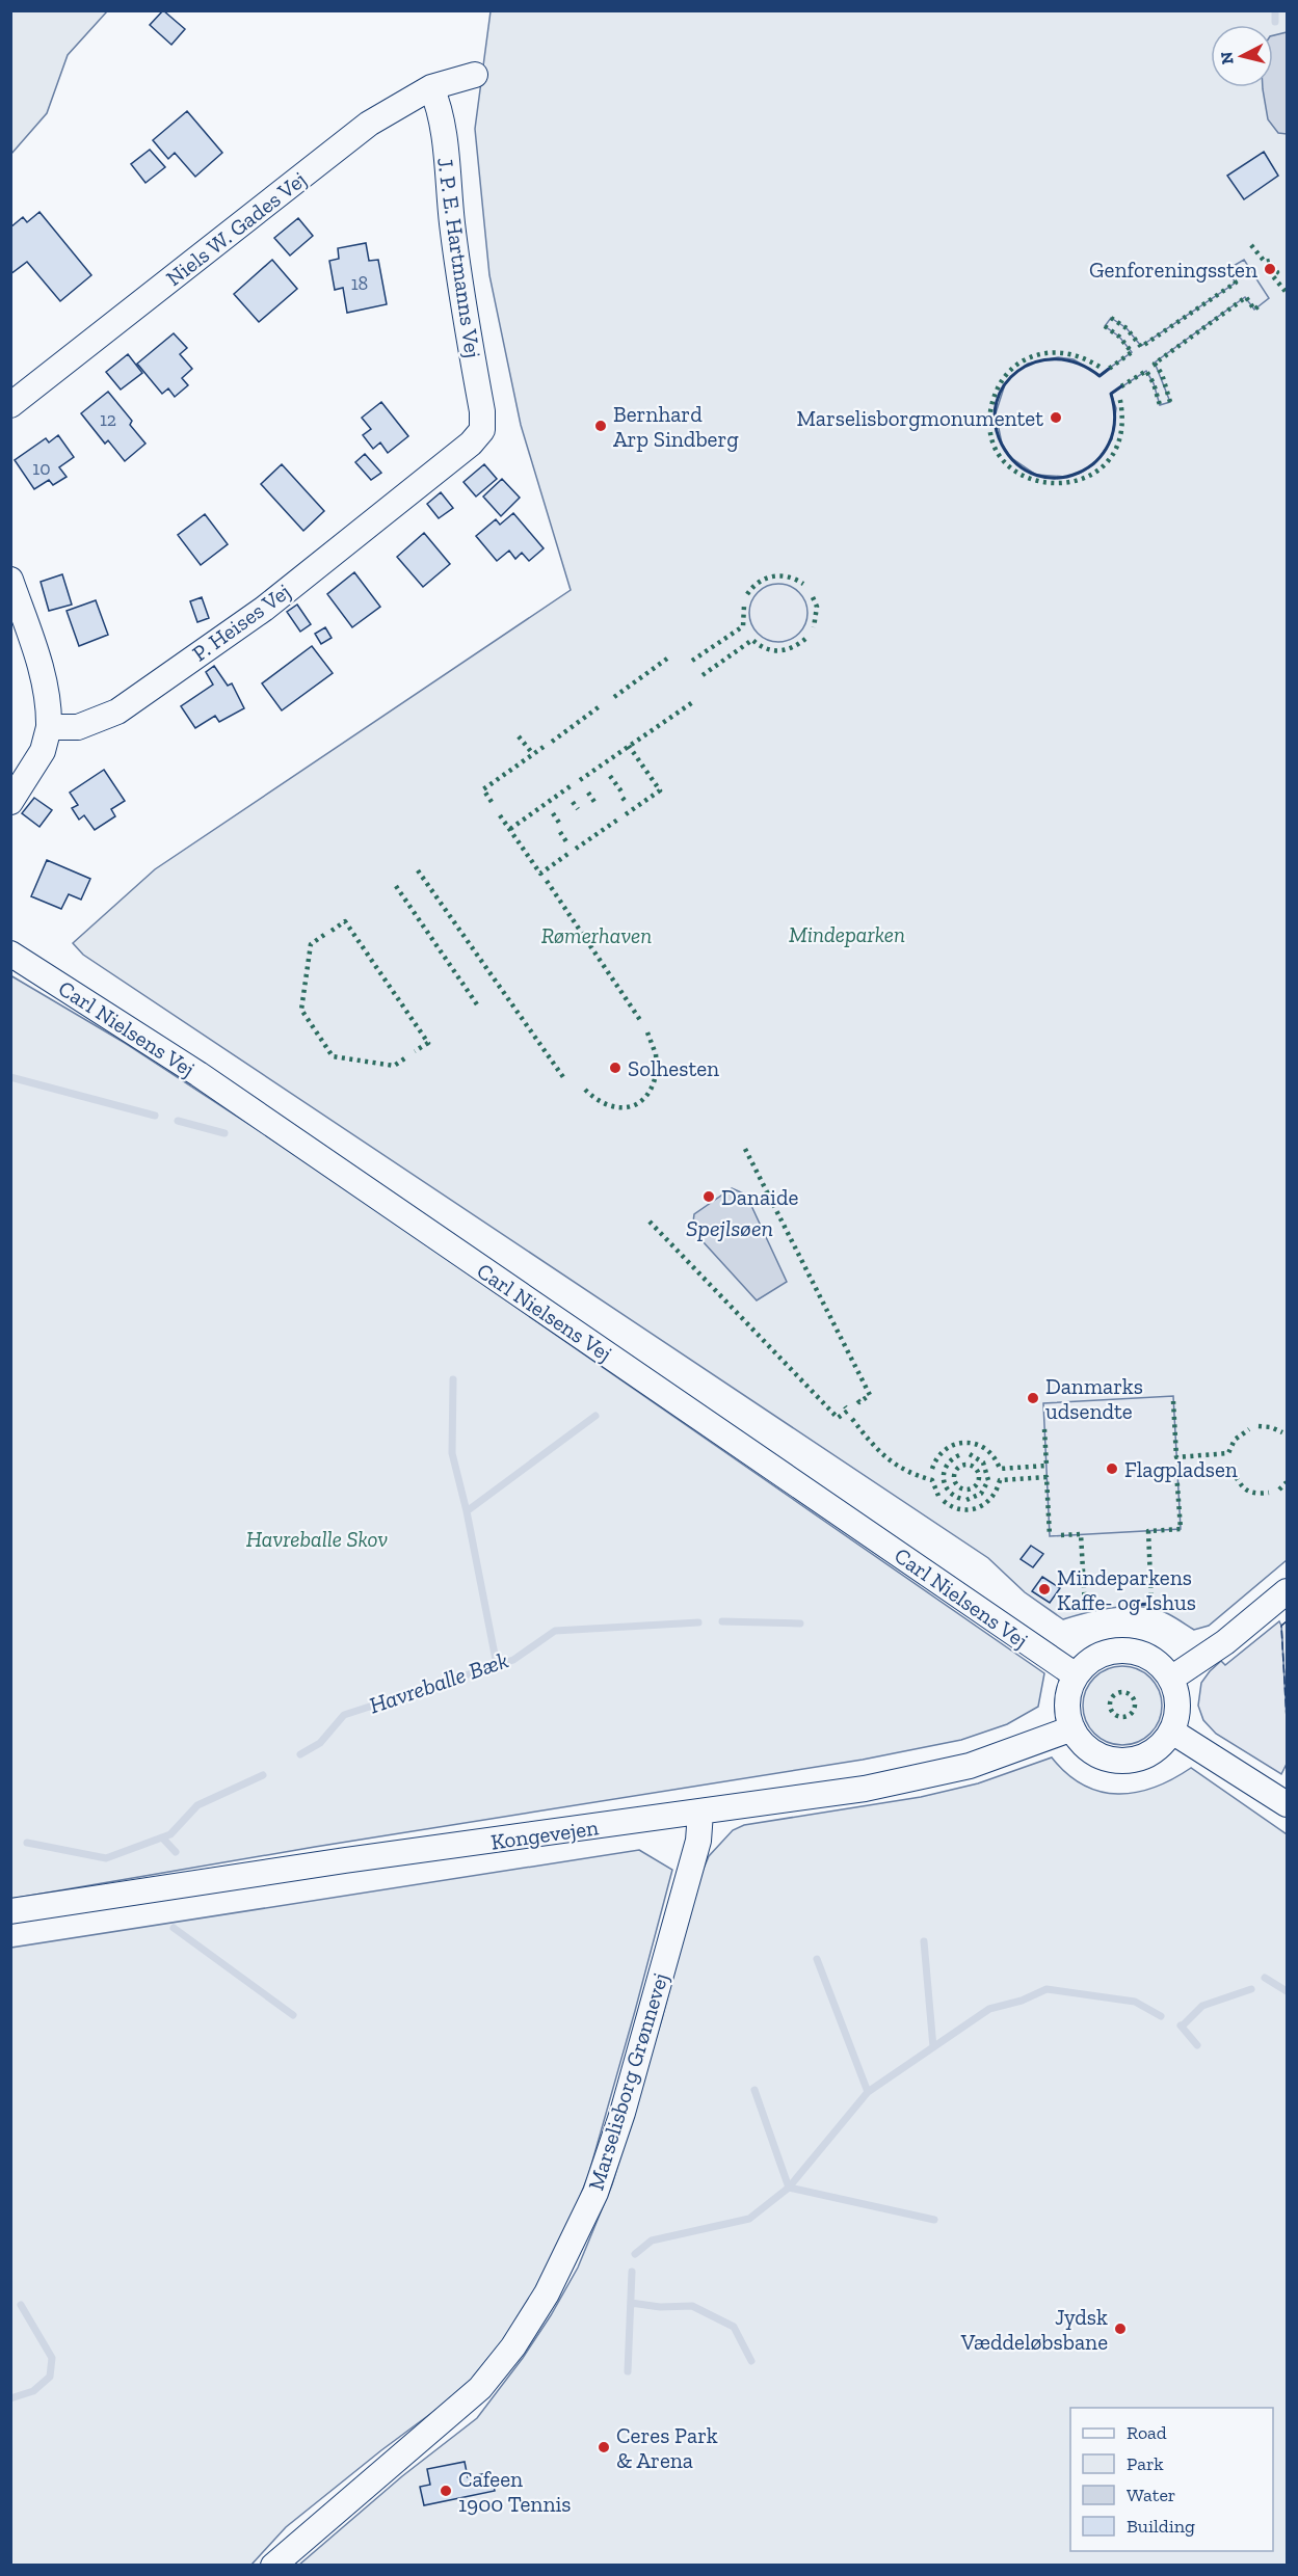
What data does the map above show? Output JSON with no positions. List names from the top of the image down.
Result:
{
  "streets": {
    "street": [
      "Niels W. Gades Vej",
      "J. P. E. Hartmanns Vej",
      "P. Heises Vej",
      "Carl Nielsens Vej",
      "Kongevejen",
      "Marselisborg Grønnevej"
    ]
  },
  "crossings": [
    ["Niels W. Gades Vej", "J. P. E. Hartmanns Vej"],
    ["J. P. E. Hartmanns Vej", "P. Heises Vej"],
    ["Carl Nielsens Vej", "Kongevejen"],
    ["Kongevejen", "Marselisborg Grønnevej"]
  ],
  "water": ["Spejlsøen", "Havreballe Bæk"],
  "parks": ["Mindeparken", "Rømerhaven", "Havreballe Skov"],
  "places": [
    "Genforeningssten",
    "Marselisborgmonumentet",
    "Bernhard Arp Sindberg",
    "Solhesten",
    "Danaide",
    "Danmarks udsendte",
    "Flagpladsen",
    "Mindeparkens Kaffe- og Ishus",
    "Jydsk Væddeløbsbane",
    "Ceres Park & Arena",
    "Cafeen 1900 Tennis"
  ],
  "house_numbers": ["18", "12", "10"],
  "legend": [
    "Road",
    "Park",
    "Water",
    "Building"
  ],
  "north": "left"
}
